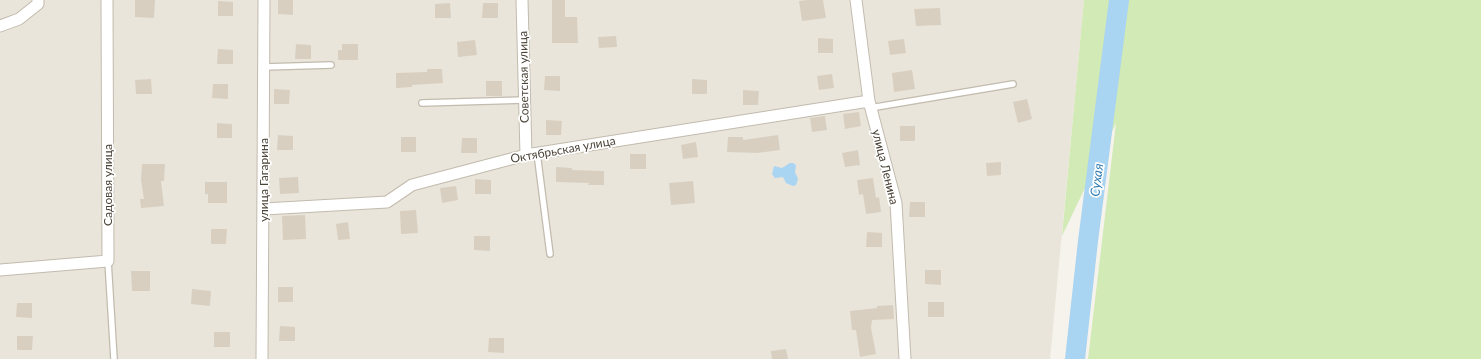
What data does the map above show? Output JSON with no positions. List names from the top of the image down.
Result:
{
  "streets": {
    "street": [
      "Советская улица",
      "Октябрьская улица",
      "улица Ленина",
      "улица Гагарина",
      "Садовая улица"
    ]
  },
  "crossings": [
    ["Советская улица", "Октябрьская улица"],
    ["Октябрьская улица", "улица Ленина"],
    ["Октябрьская улица", "улица Гагарина"]
  ],
  "water": ["Сухая"]
}
